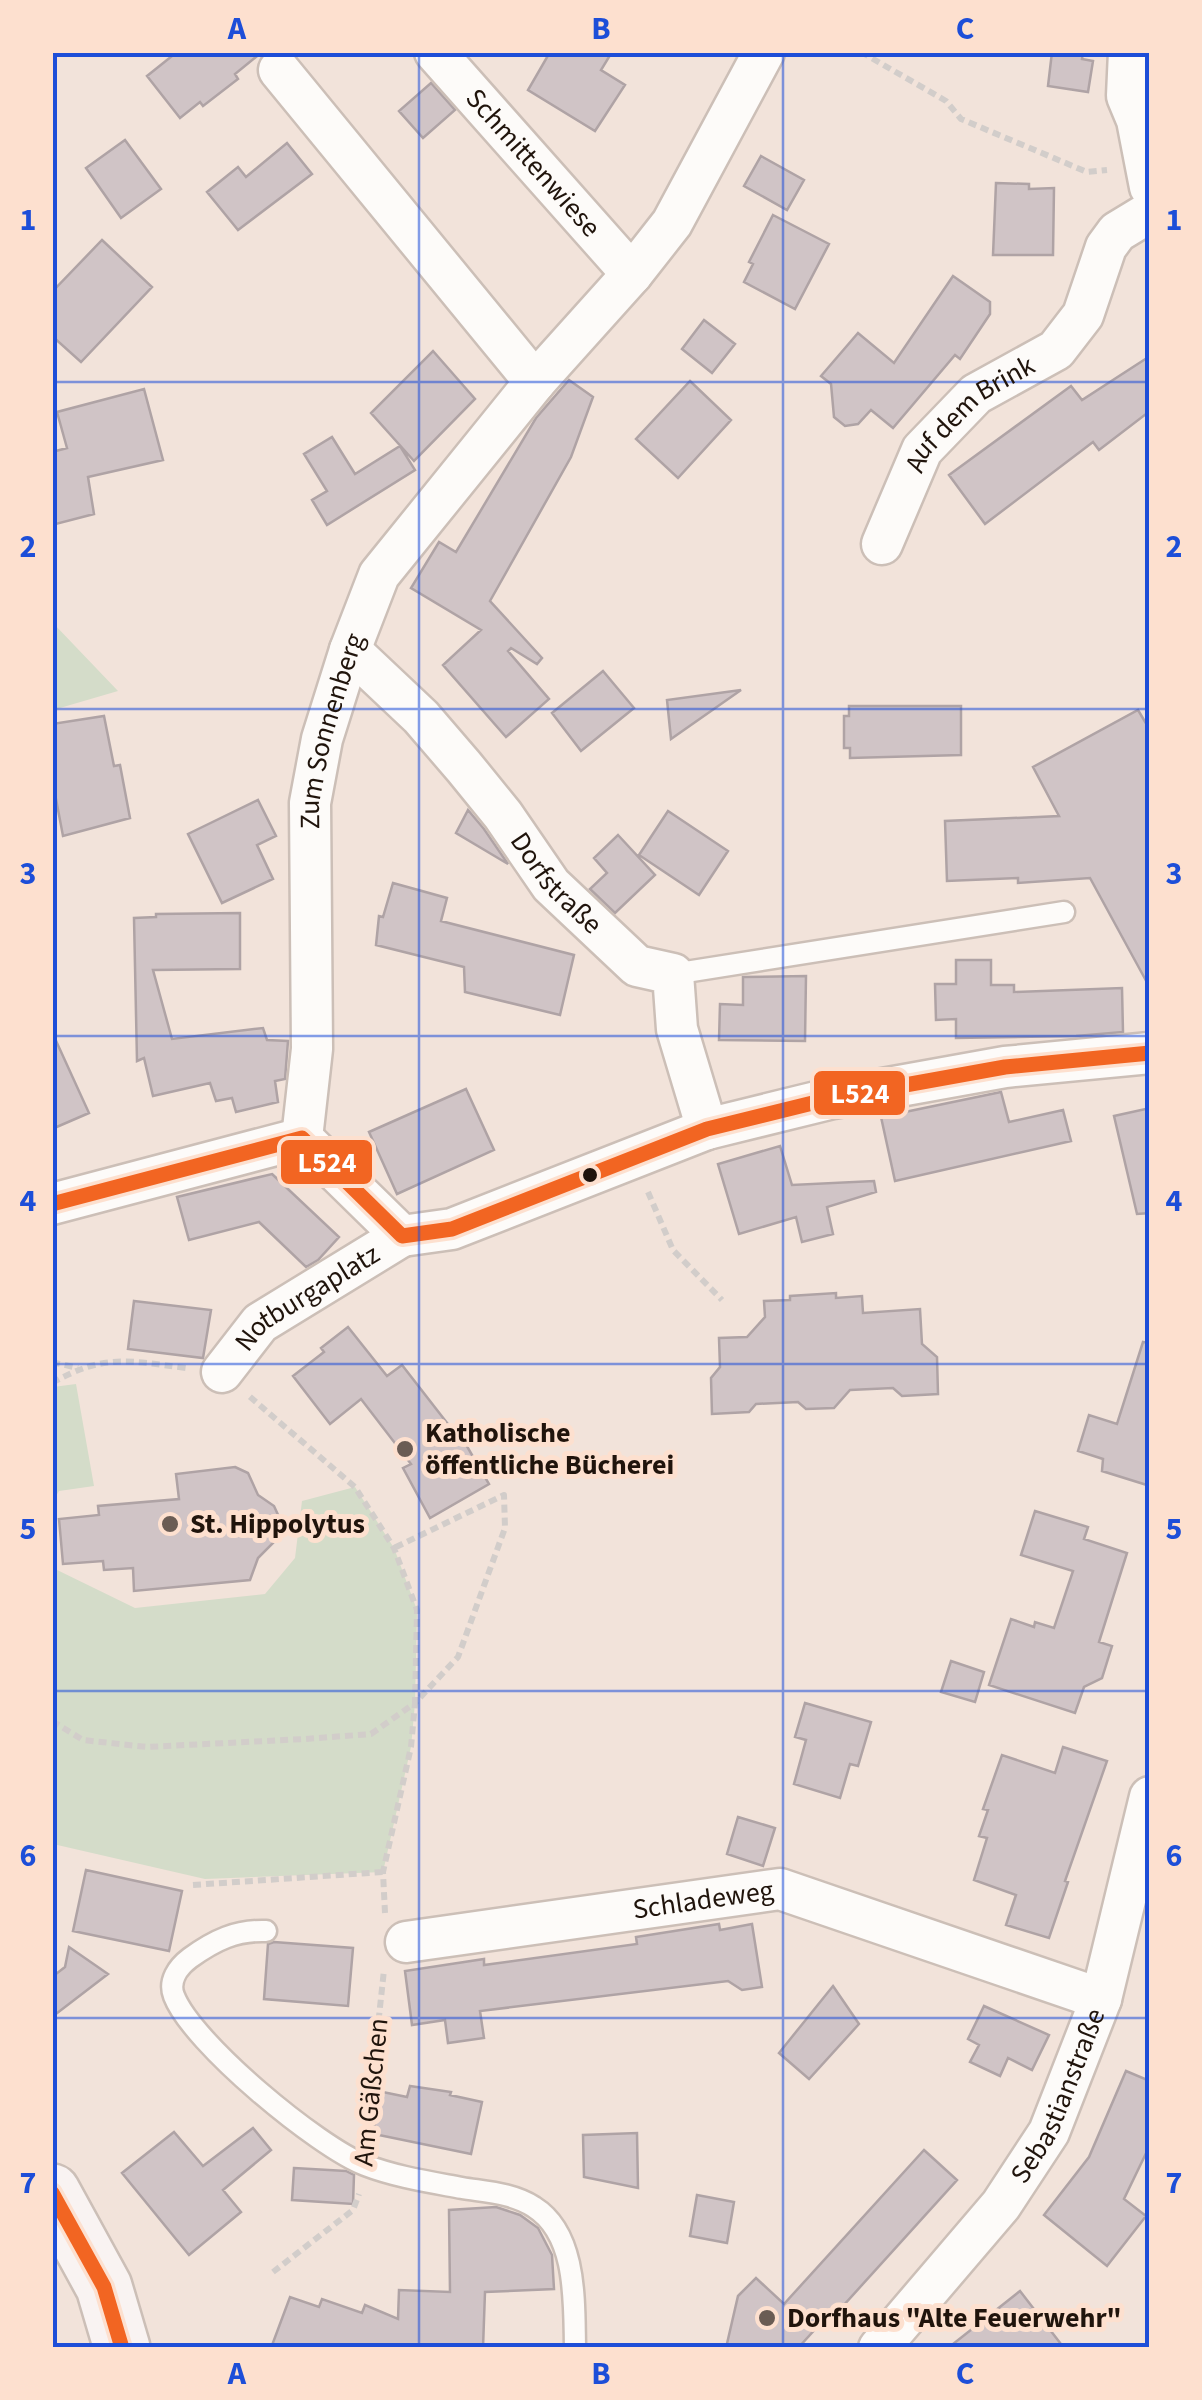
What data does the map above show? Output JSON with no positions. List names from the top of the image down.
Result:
{
  "streets": {
    "street": [
      "Schmittenwiese",
      "Auf dem Brink",
      "Zum Sonnenberg",
      "Dorfstraße",
      "Notburgaplatz",
      "Schladeweg",
      "Sebastianstraße"
    ],
    "path": ["Am Gäßchen"]
  },
  "crossings": [
    ["Schmittenwiese", "Zum Sonnenberg"],
    ["Zum Sonnenberg", "Dorfstraße"],
    ["Notburgaplatz", "Am Gäßchen"],
    ["Schladeweg", "Am Gäßchen"],
    ["Schladeweg", "Sebastianstraße"]
  ],
  "places": ["Katholische öffentliche Bücherei", "St. Hippolytus", "Dorfhaus \"Alte Feuerwehr\""],
  "lines": ["transit line L524"],
  "grid": {
    "columns": ["A", "B", "C"],
    "rows": [
      "1",
      "2",
      "3",
      "4",
      "5",
      "6",
      "7"
    ]
  }
}
